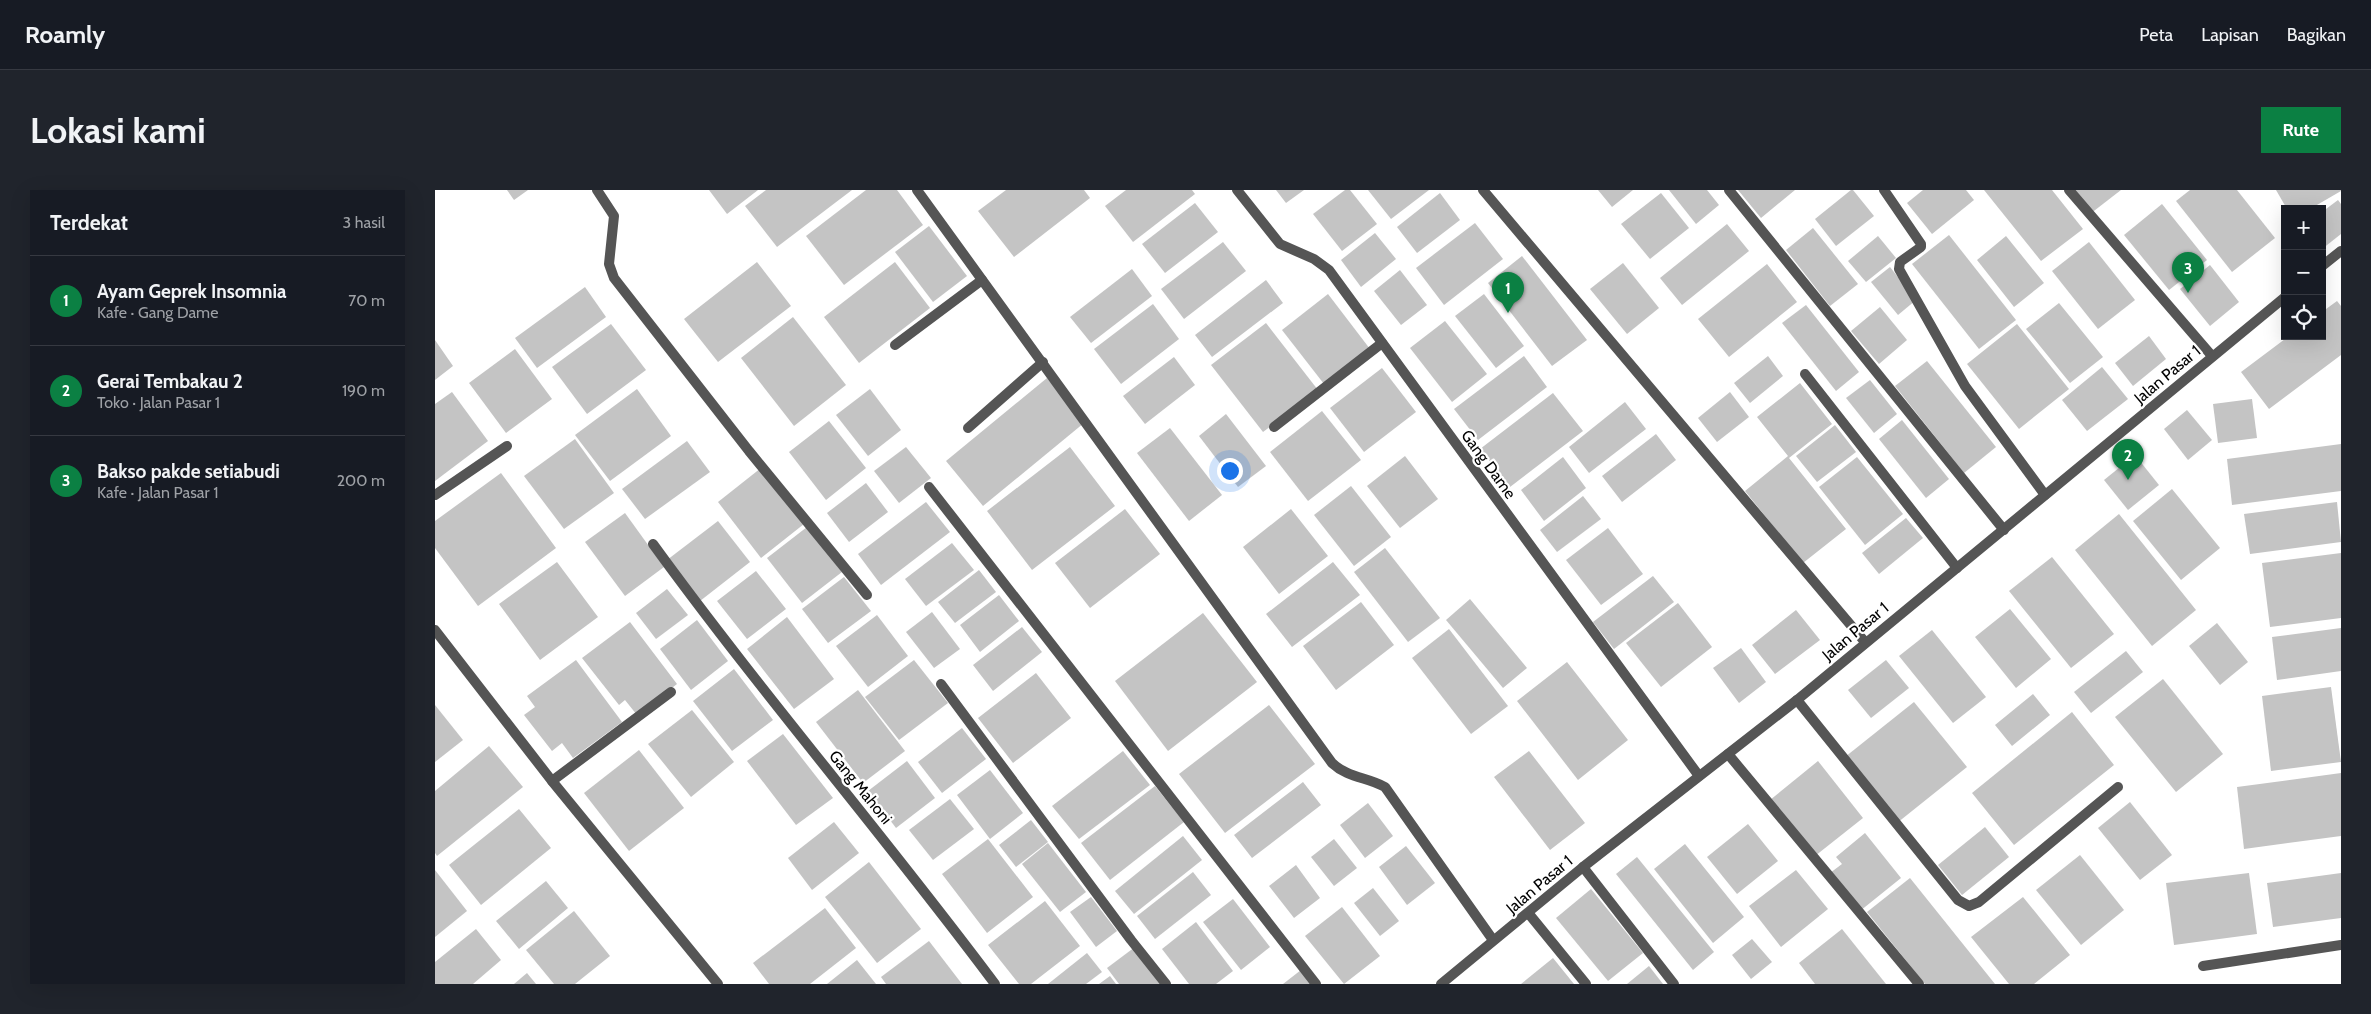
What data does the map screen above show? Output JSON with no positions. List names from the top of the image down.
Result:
{
  "streets": {
    "street": ["Jalan Pasar 1", "Gang Dame", "Gang Mahoni"]
  },
  "crossings": [
    ["Jalan Pasar 1", "Gang Dame"]
  ],
  "page": {
    "header": "Roamly",
    "nav": ["Peta", "Lapisan", "Bagikan"],
    "buttons": "Rute",
    "title": "Lokasi kami",
    "heading": ["Terdekat", "3 hasil"],
    "map_buttons": ["+", "−"],
    "pins": ["3", "1", "2"],
    "list": [
      {
        "mark": "1",
        "name": "Ayam Geprek Insomnia",
        "note": "Kafe · Gang Dame",
        "value": "70 m"
      },
      {
        "mark": "2",
        "name": "Gerai Tembakau 2",
        "note": "Toko · Jalan Pasar 1",
        "value": "190 m"
      },
      {
        "mark": "3",
        "name": "Bakso pakde setiabudi",
        "note": "Kafe · Jalan Pasar 1",
        "value": "200 m"
      }
    ]
  }
}
